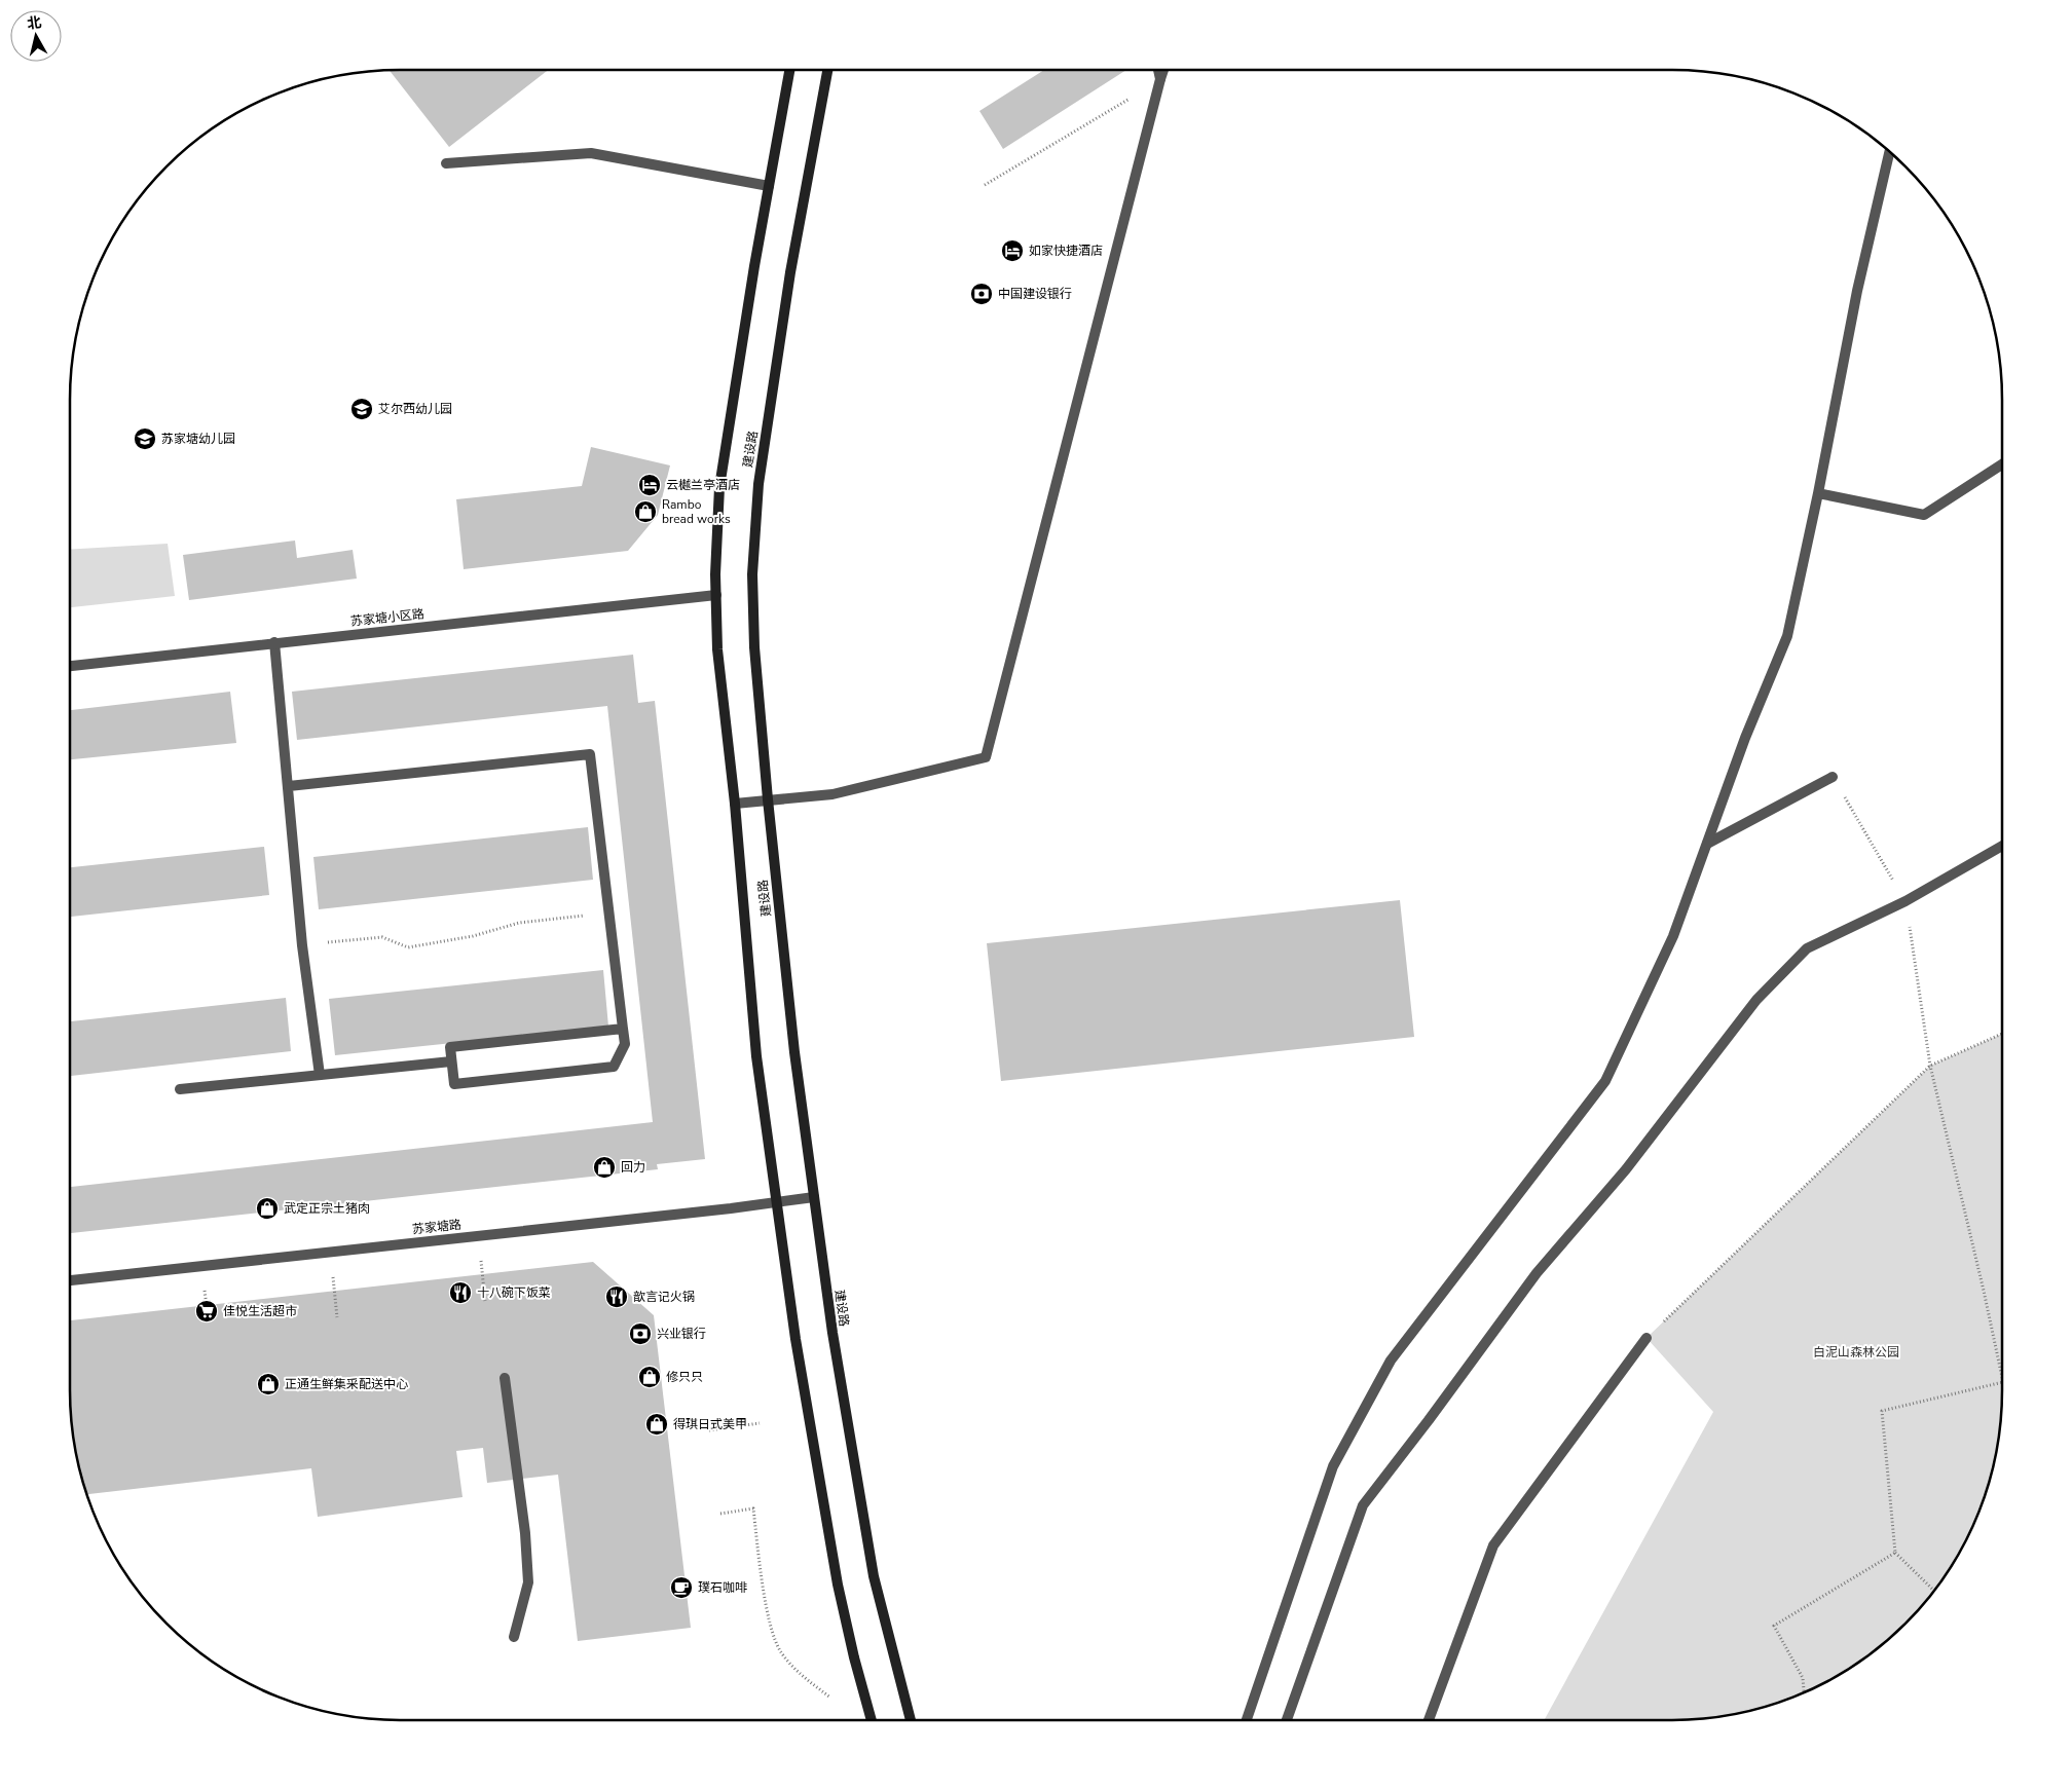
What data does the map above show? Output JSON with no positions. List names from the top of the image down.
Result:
{
  "streets": {
    "street": ["建设路", "苏家塘小区路", "苏家塘路"]
  },
  "crossings": [
    ["建设路", "苏家塘小区路"],
    ["建设路", "苏家塘路"]
  ],
  "parks": ["白泥山森林公园"],
  "places": {
    "hotel": ["如家快捷酒店", "云樾兰亭酒店"],
    "bank": ["中国建设银行", "兴业银行"],
    "school or university": ["艾尔西幼儿园", "苏家塘幼儿园"],
    "shop": [
      "Rambo bread works",
      "回力",
      "武定正宗土猪肉",
      "修只只",
      "正通生鲜集采配送中心",
      "得琪日式美甲"
    ],
    "restaurant": ["十八碗下饭菜", "歆言记火锅"],
    "supermarket": ["佳悦生活超市"],
    "cafe": ["璞石咖啡"]
  },
  "north": "top"
}
